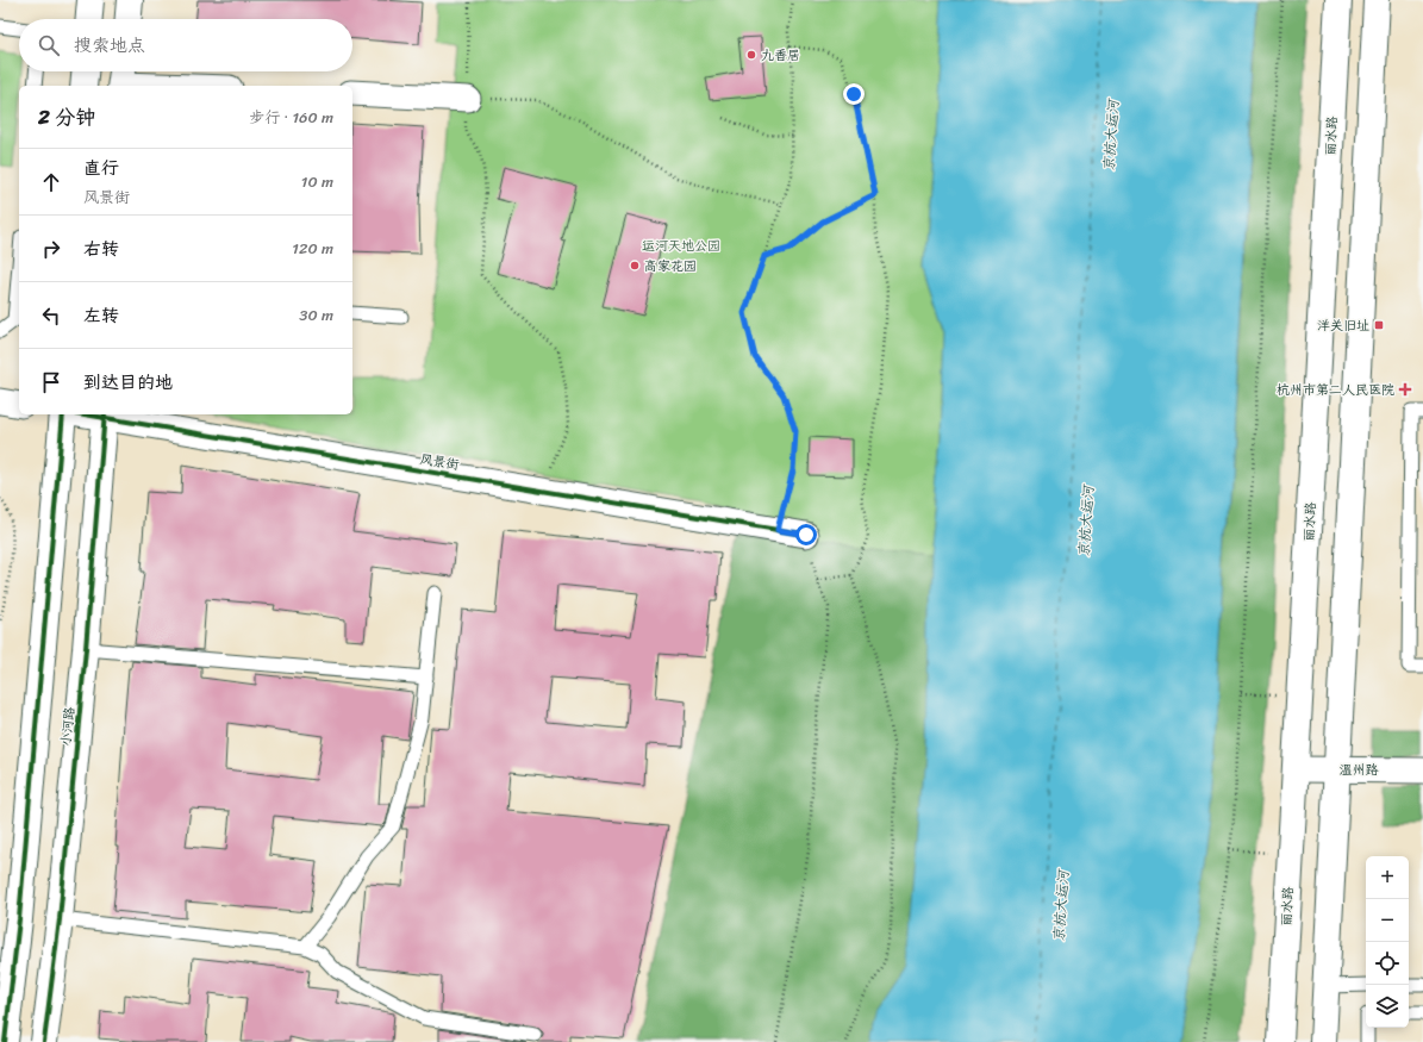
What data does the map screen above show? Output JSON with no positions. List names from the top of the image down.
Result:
{
  "streets": {
    "main road": ["丽水路", "小河路"],
    "street": ["风景街", "温州路"]
  },
  "crossings": [
    ["丽水路", "温州路"],
    ["风景街", "小河路"]
  ],
  "water": ["京杭大运河"],
  "parks": ["运河天地公园"],
  "places": {
    "other": ["九香居", "高家花园"],
    "transit": ["洋关旧址"],
    "health": ["杭州市第二人民医院"]
  },
  "page": {
    "search": "搜索地点",
    "heading": ["2 分钟", "步行 · 160 m"],
    "list": [
      ["直行", "风景街", "10 m"],
      ["右转", "120 m"],
      ["左转", "30 m"],
      "到达目的地"
    ],
    "map_buttons": ["+", "−"]
  }
}
